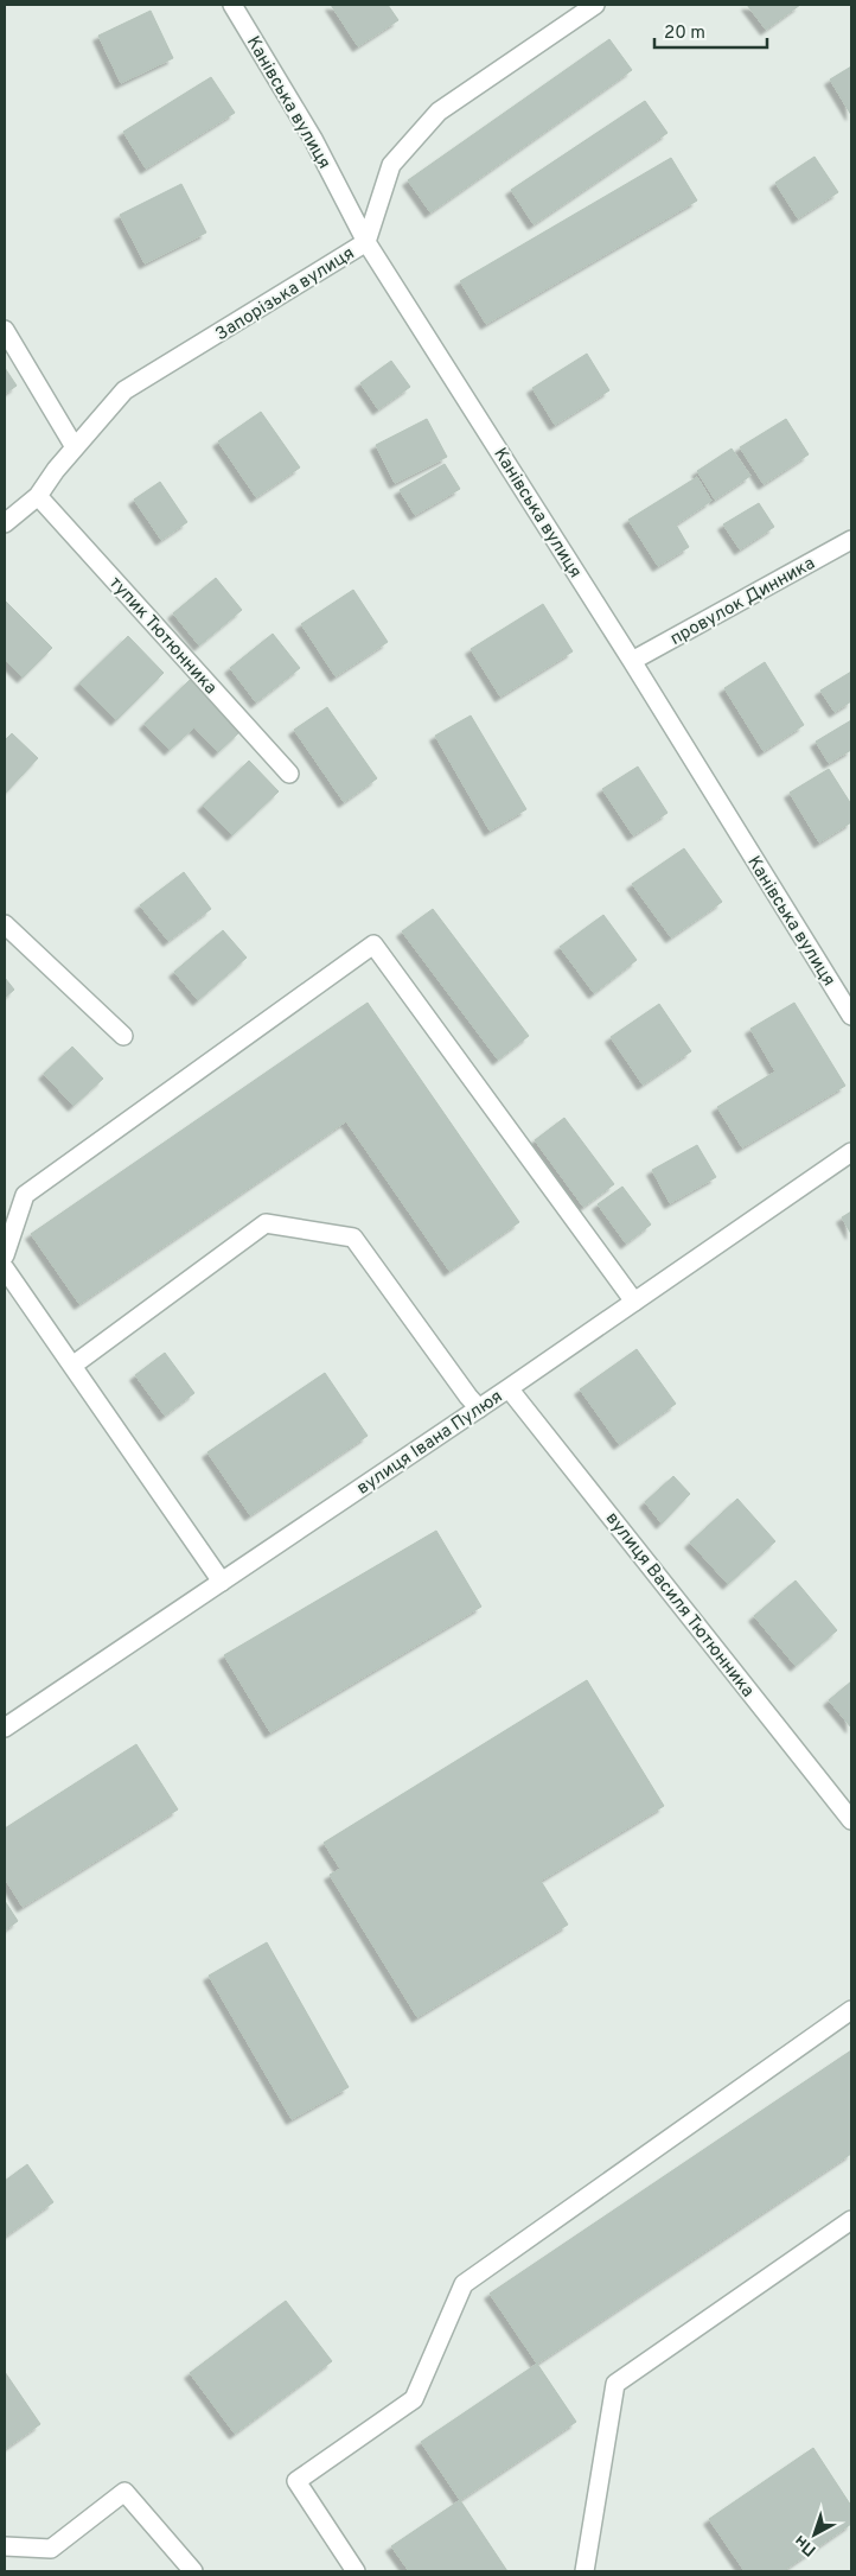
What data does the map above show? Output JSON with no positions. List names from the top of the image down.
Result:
{
  "streets": {
    "street": [
      "Канівська вулиця",
      "Запорізька вулиця",
      "провулок Динника",
      "тупик Тютюнника",
      "вулиця Івана Пулюя",
      "вулиця Василя Тютюнника"
    ]
  },
  "crossings": [
    ["Канівська вулиця", "Запорізька вулиця"],
    ["Канівська вулиця", "провулок Динника"],
    ["Запорізька вулиця", "тупик Тютюнника"],
    ["вулиця Івана Пулюя", "вулиця Василя Тютюнника"]
  ],
  "scale_bar": "20 m",
  "north": "bottom left"
}
